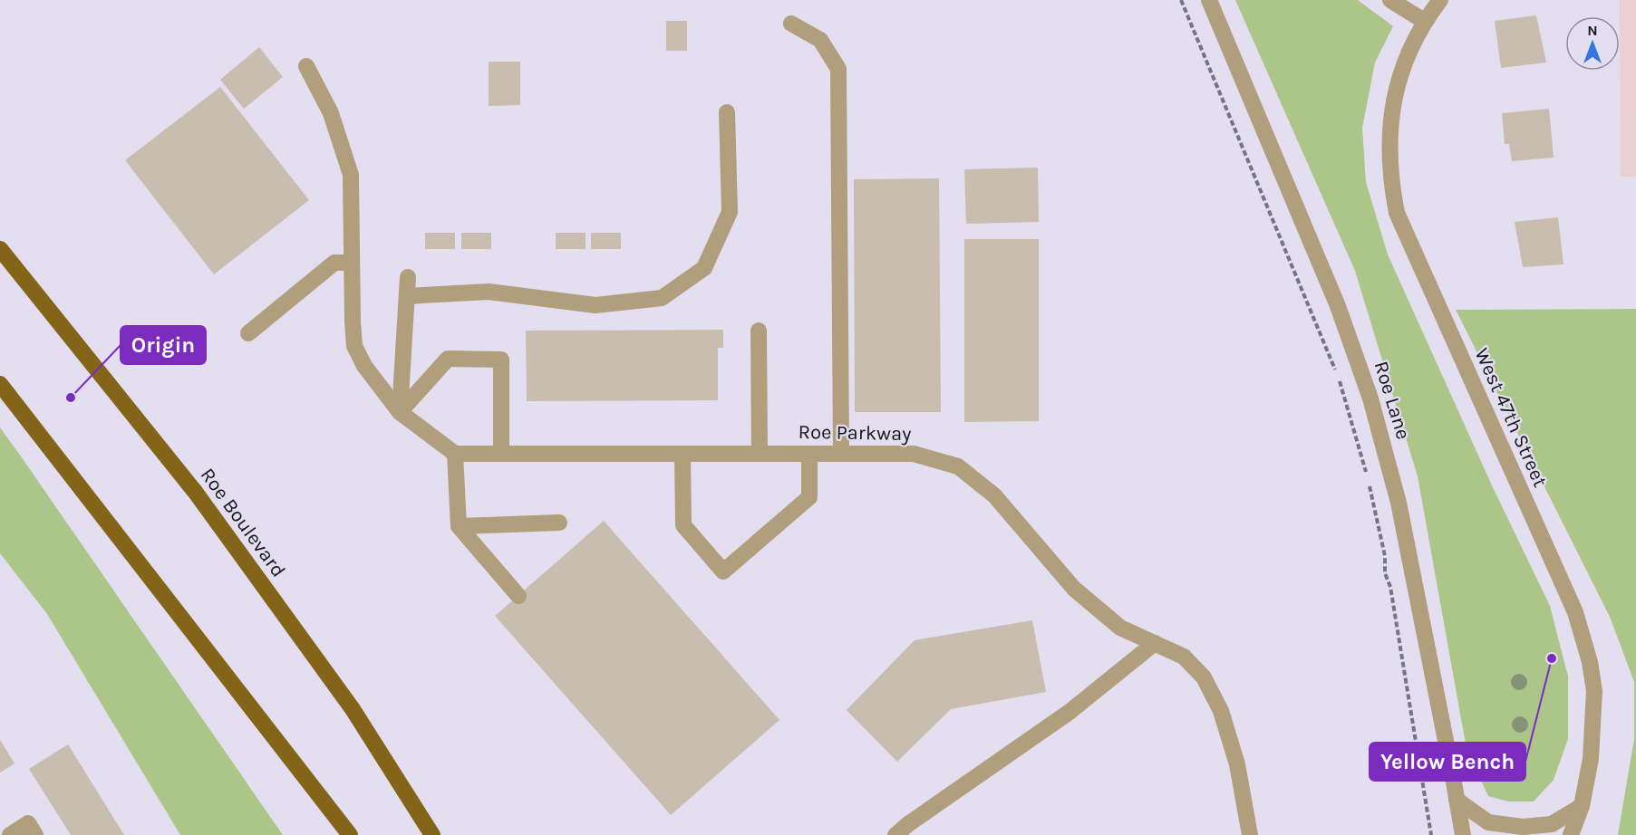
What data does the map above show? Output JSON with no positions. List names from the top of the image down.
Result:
{
  "streets": {
    "main road": ["Roe Boulevard"],
    "street": ["Roe Lane", "West 47th Street", "Roe Parkway"]
  },
  "places": ["Origin", "Yellow Bench"],
  "north": "top"
}
